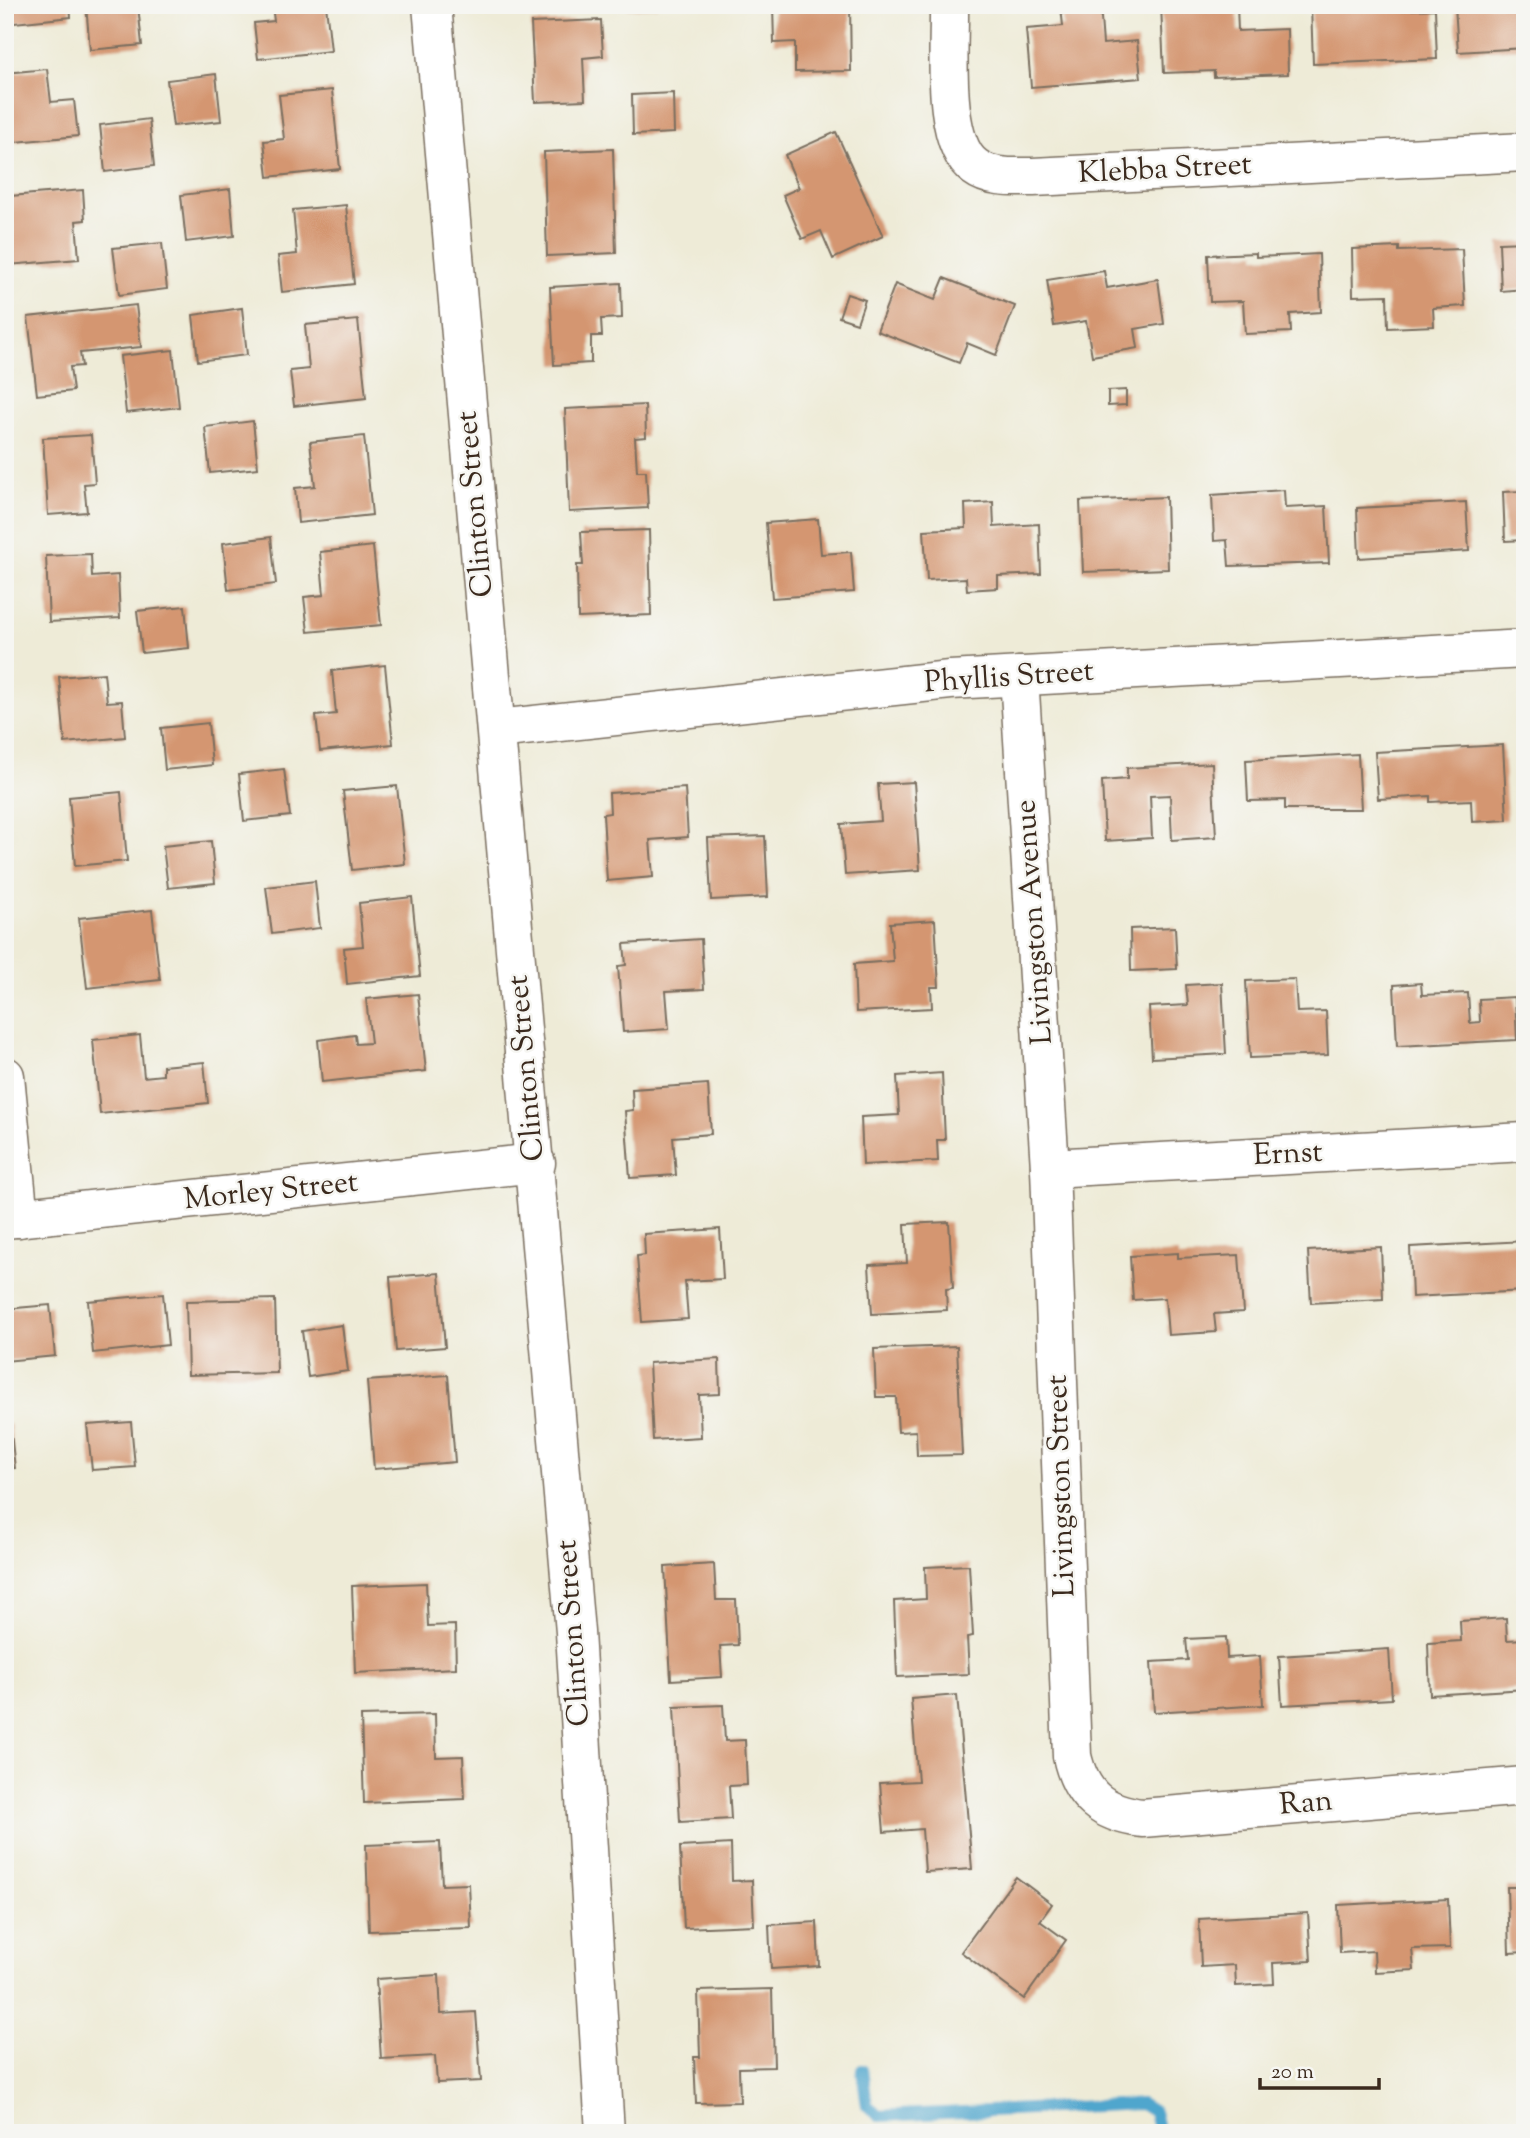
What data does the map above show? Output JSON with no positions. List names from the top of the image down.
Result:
{
  "streets": {
    "street": [
      "Klebba Street",
      "Clinton Street",
      "Phyllis Street",
      "Livingston Avenue",
      "Ernst",
      "Morley Street",
      "Livingston Street",
      "Ran"
    ]
  },
  "crossings": [
    ["Clinton Street", "Phyllis Street"],
    ["Clinton Street", "Morley Street"],
    ["Phyllis Street", "Livingston Avenue"],
    ["Livingston Avenue", "Ernst"],
    ["Livingston Avenue", "Livingston Street"],
    ["Ernst", "Livingston Street"],
    ["Livingston Street", "Ran"]
  ],
  "scale_bar": "20 m"
}
